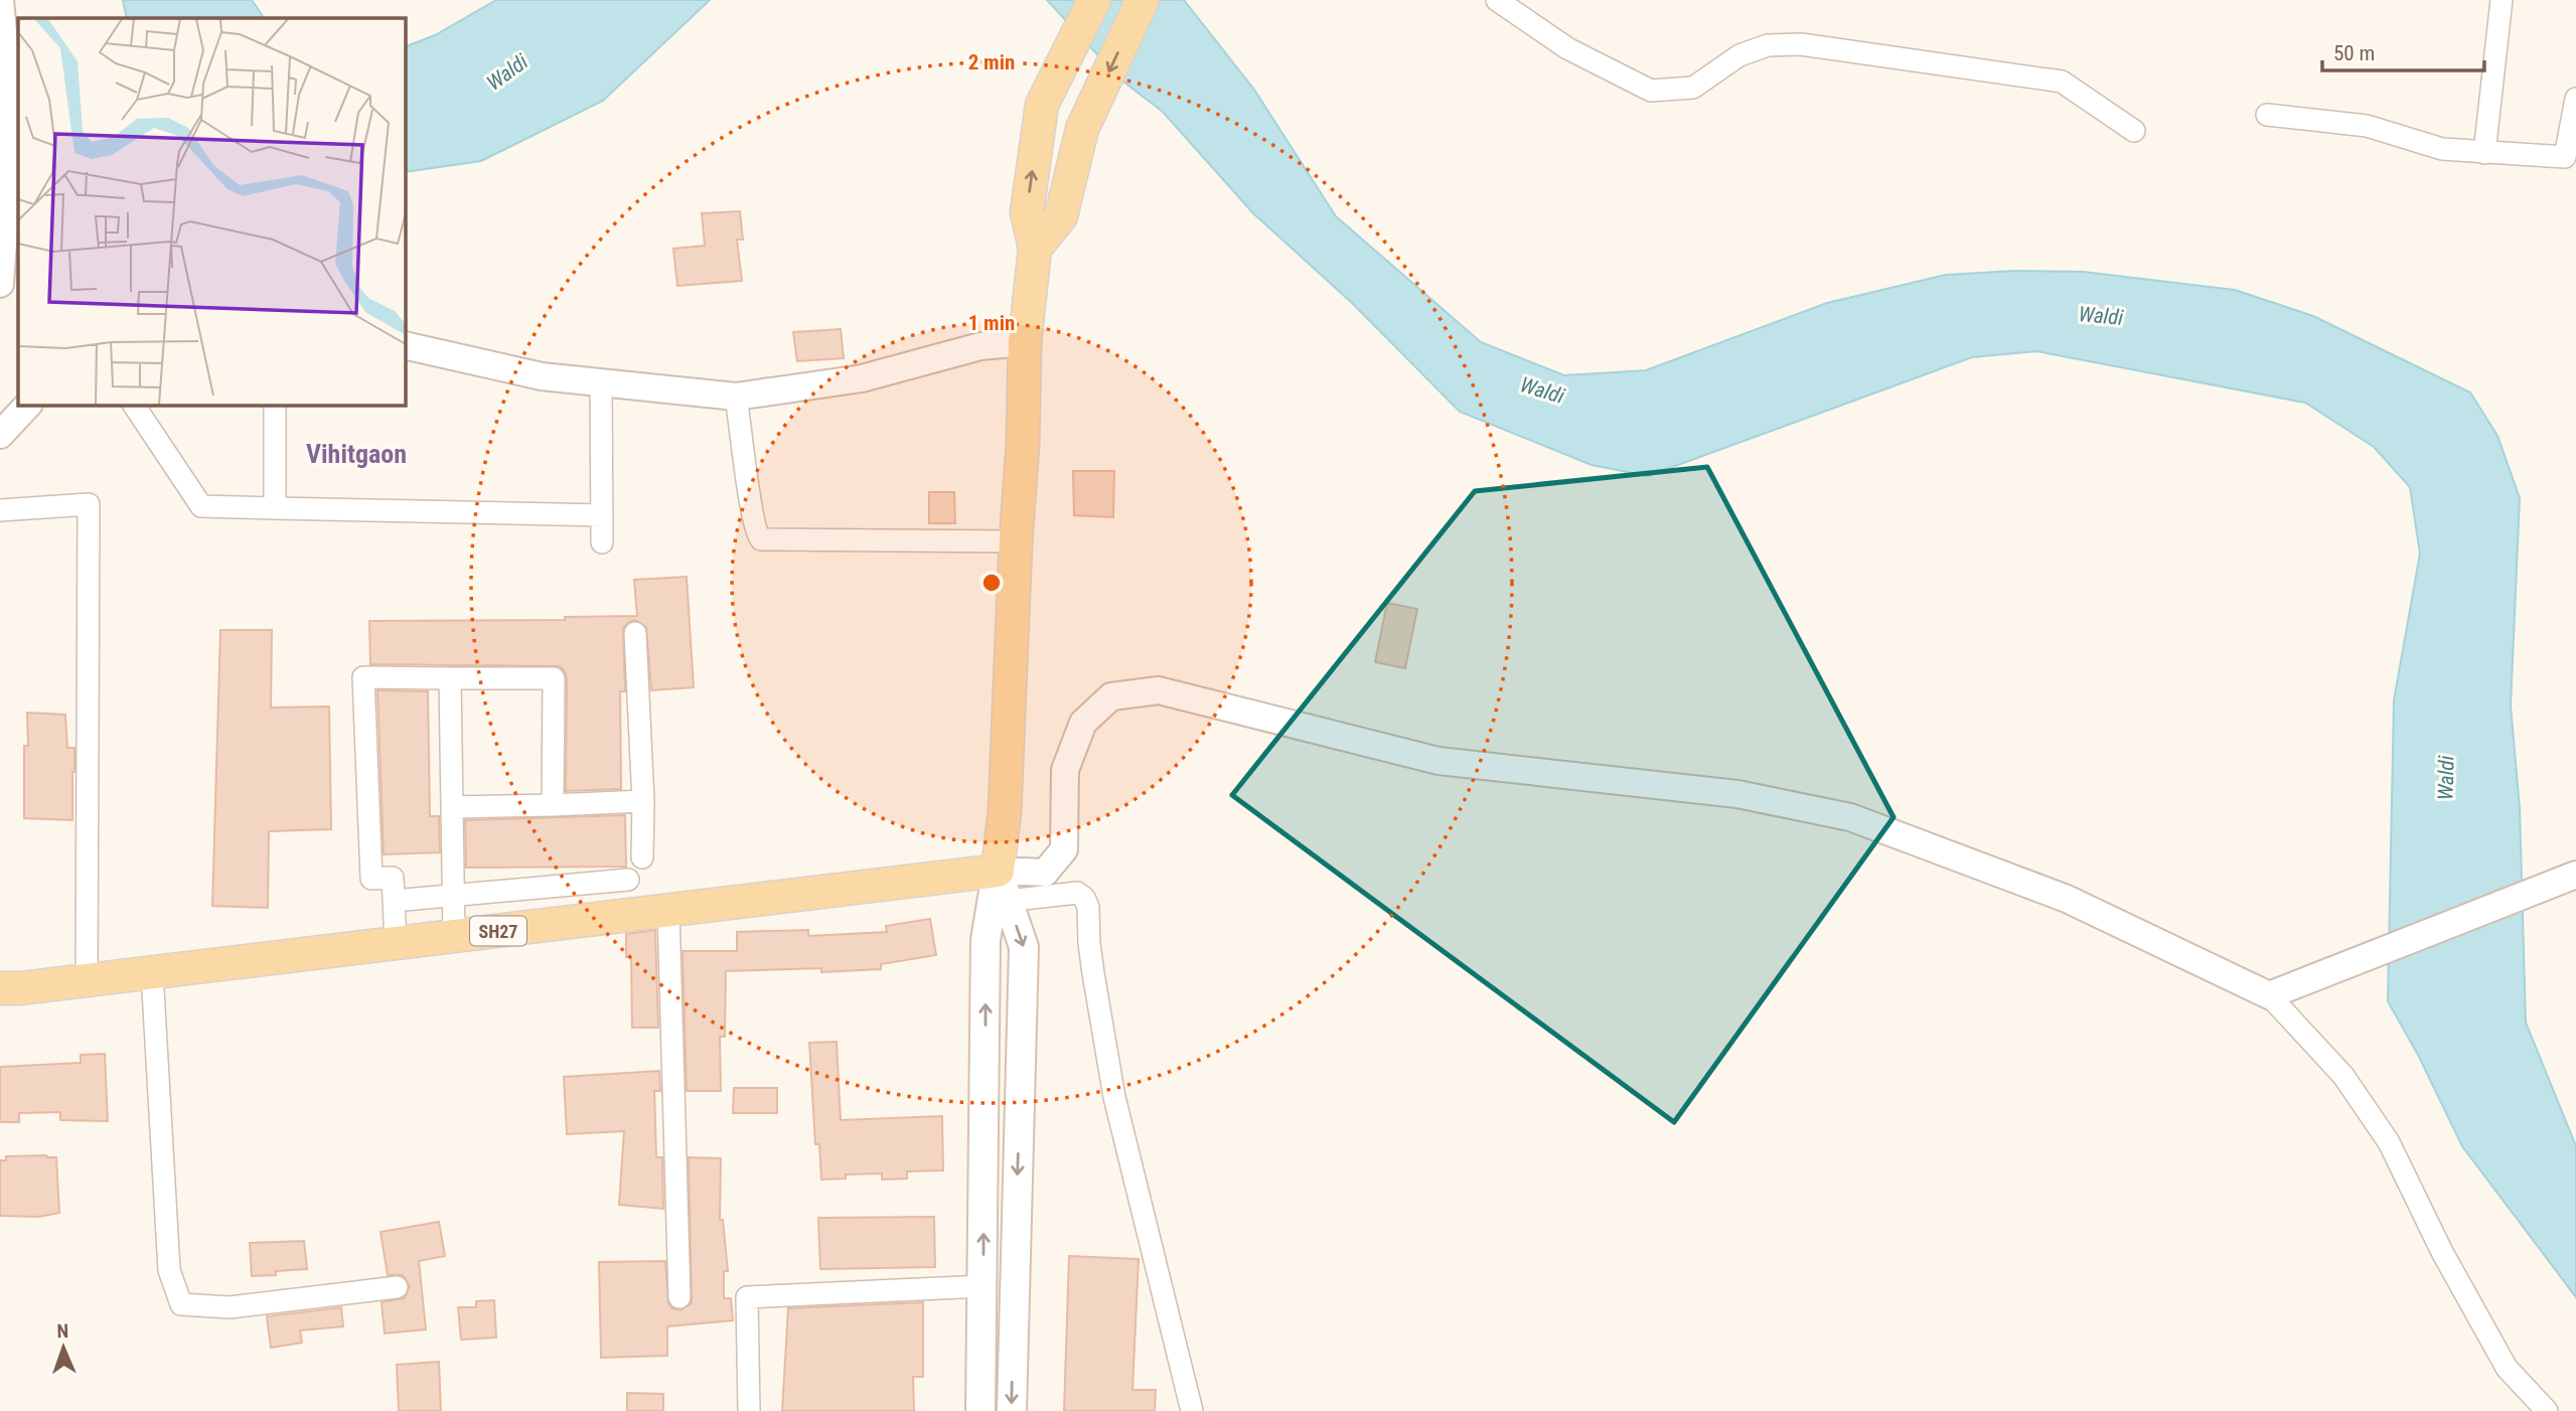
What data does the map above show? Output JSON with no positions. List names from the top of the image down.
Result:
{
  "streets": {
    "main road": ["SH27"]
  },
  "districts": ["Vihitgaon"],
  "water": ["Waldi"],
  "scale_bar": "50 m",
  "north": "top",
  "rings": ["2 min", "1 min"]
}
